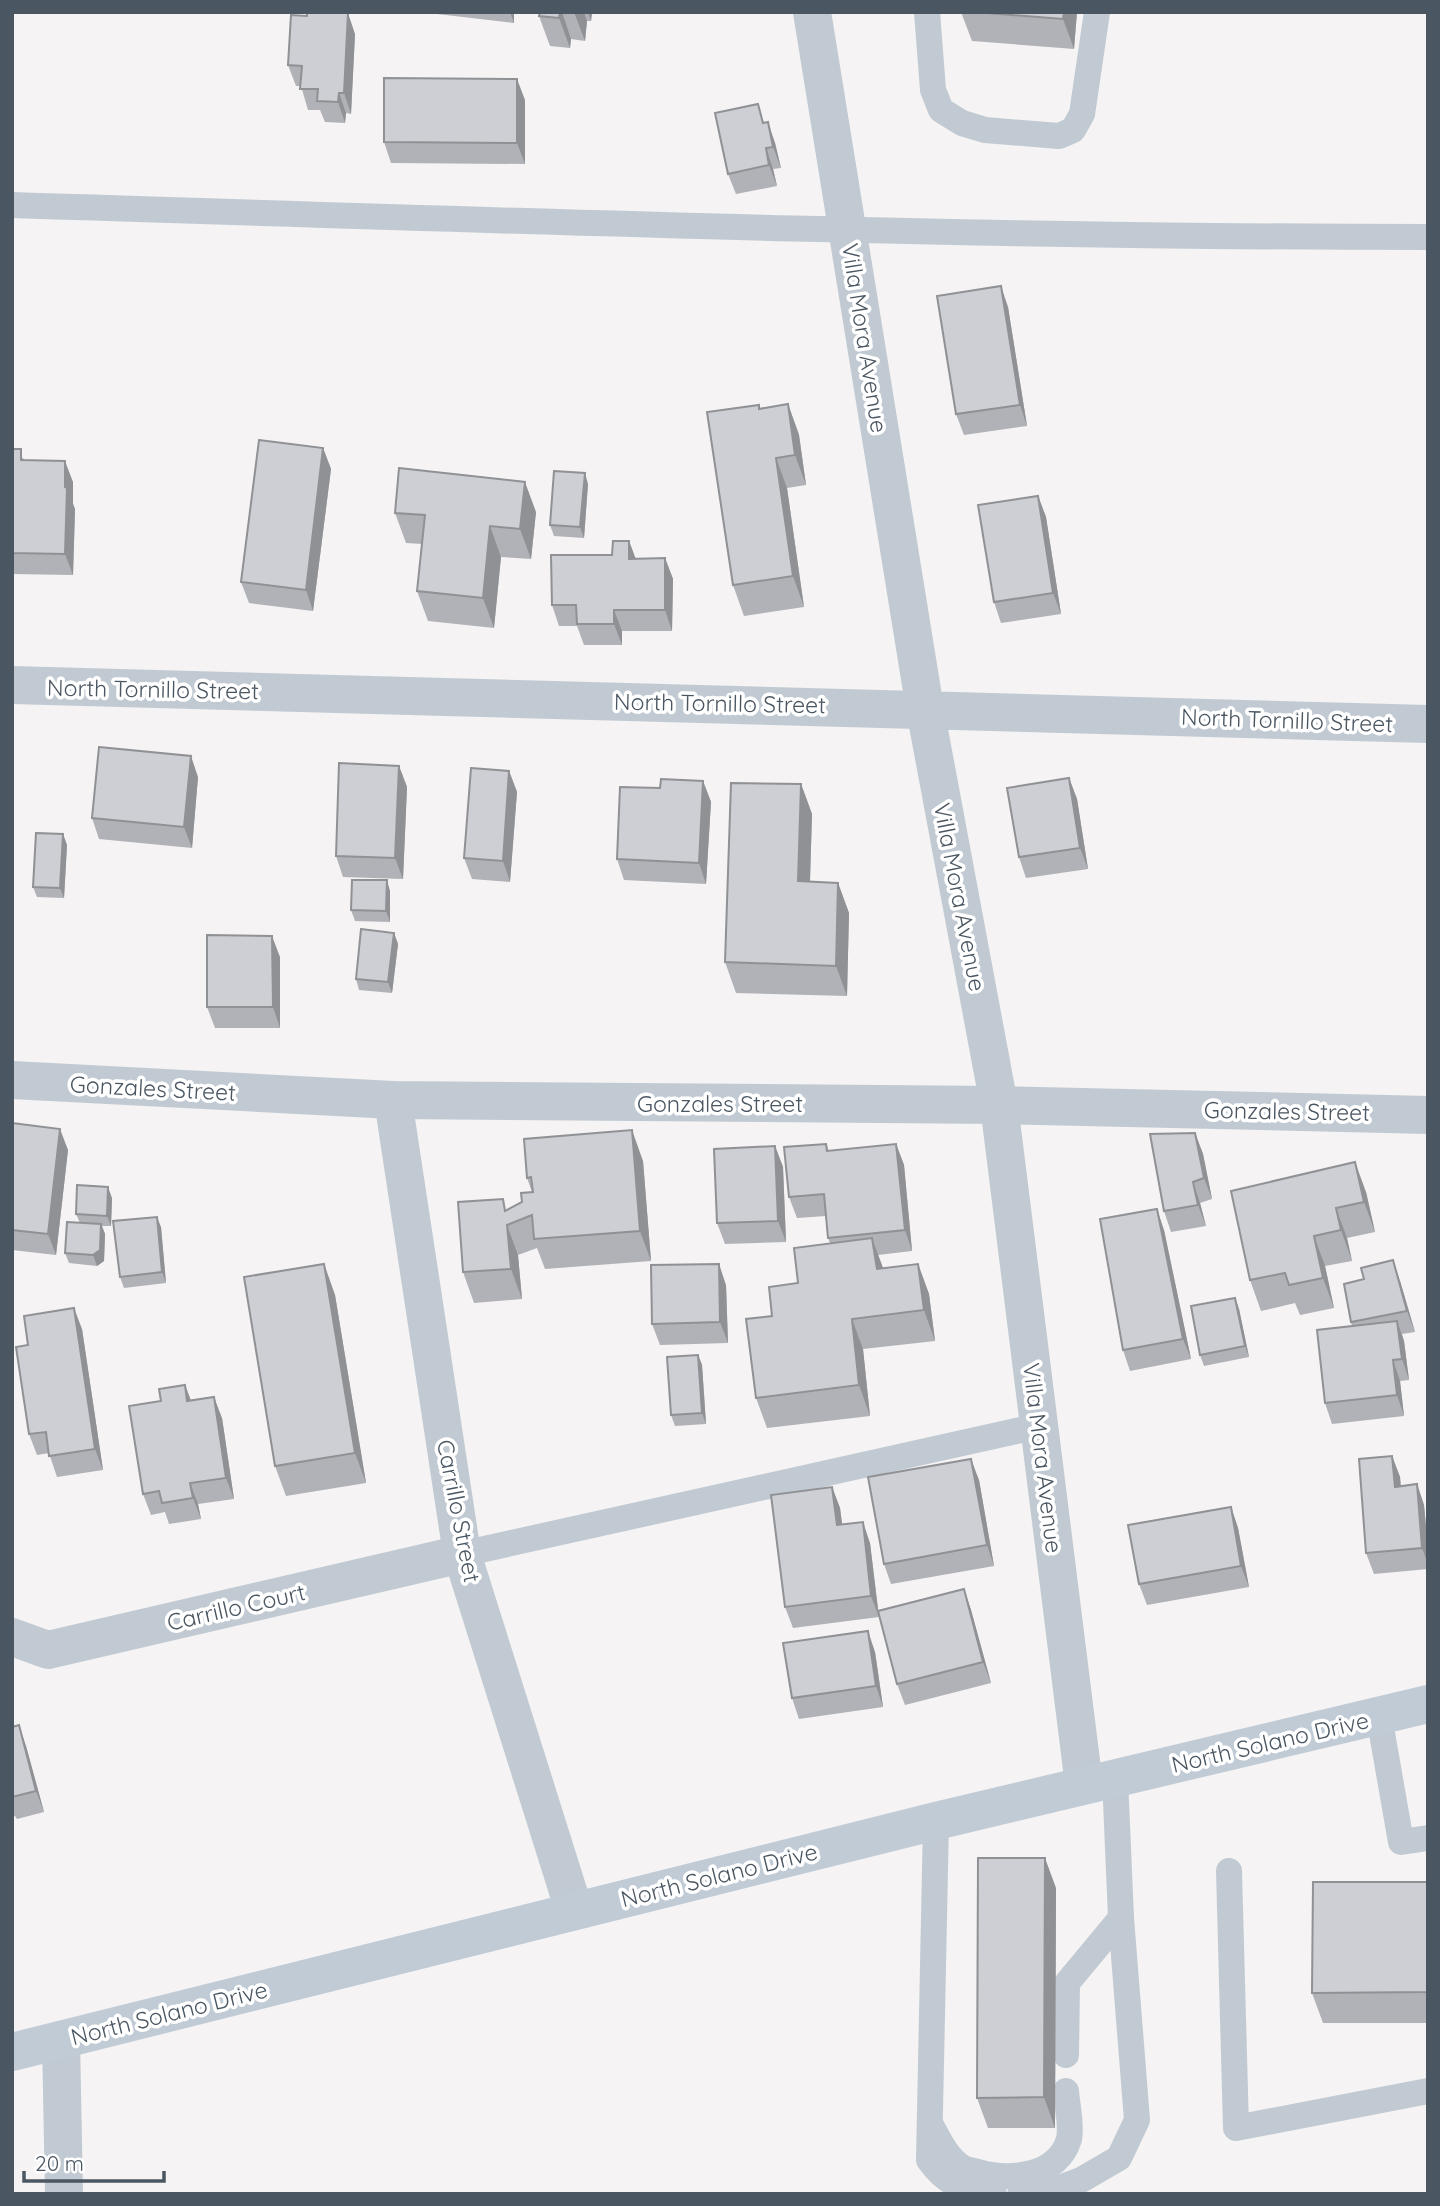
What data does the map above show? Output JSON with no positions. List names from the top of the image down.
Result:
{
  "streets": {
    "main road": ["North Solano Drive"],
    "street": [
      "Villa Mora Avenue",
      "North Tornillo Street",
      "Gonzales Street",
      "Carrillo Street",
      "Carrillo Court"
    ]
  },
  "crossings": [
    ["Villa Mora Avenue", "North Tornillo Street"],
    ["Villa Mora Avenue", "Gonzales Street"],
    ["Villa Mora Avenue", "North Solano Drive"],
    ["Gonzales Street", "Carrillo Street"],
    ["Carrillo Street", "Carrillo Court"],
    ["Carrillo Street", "North Solano Drive"]
  ],
  "scale_bar": "20 m"
}
